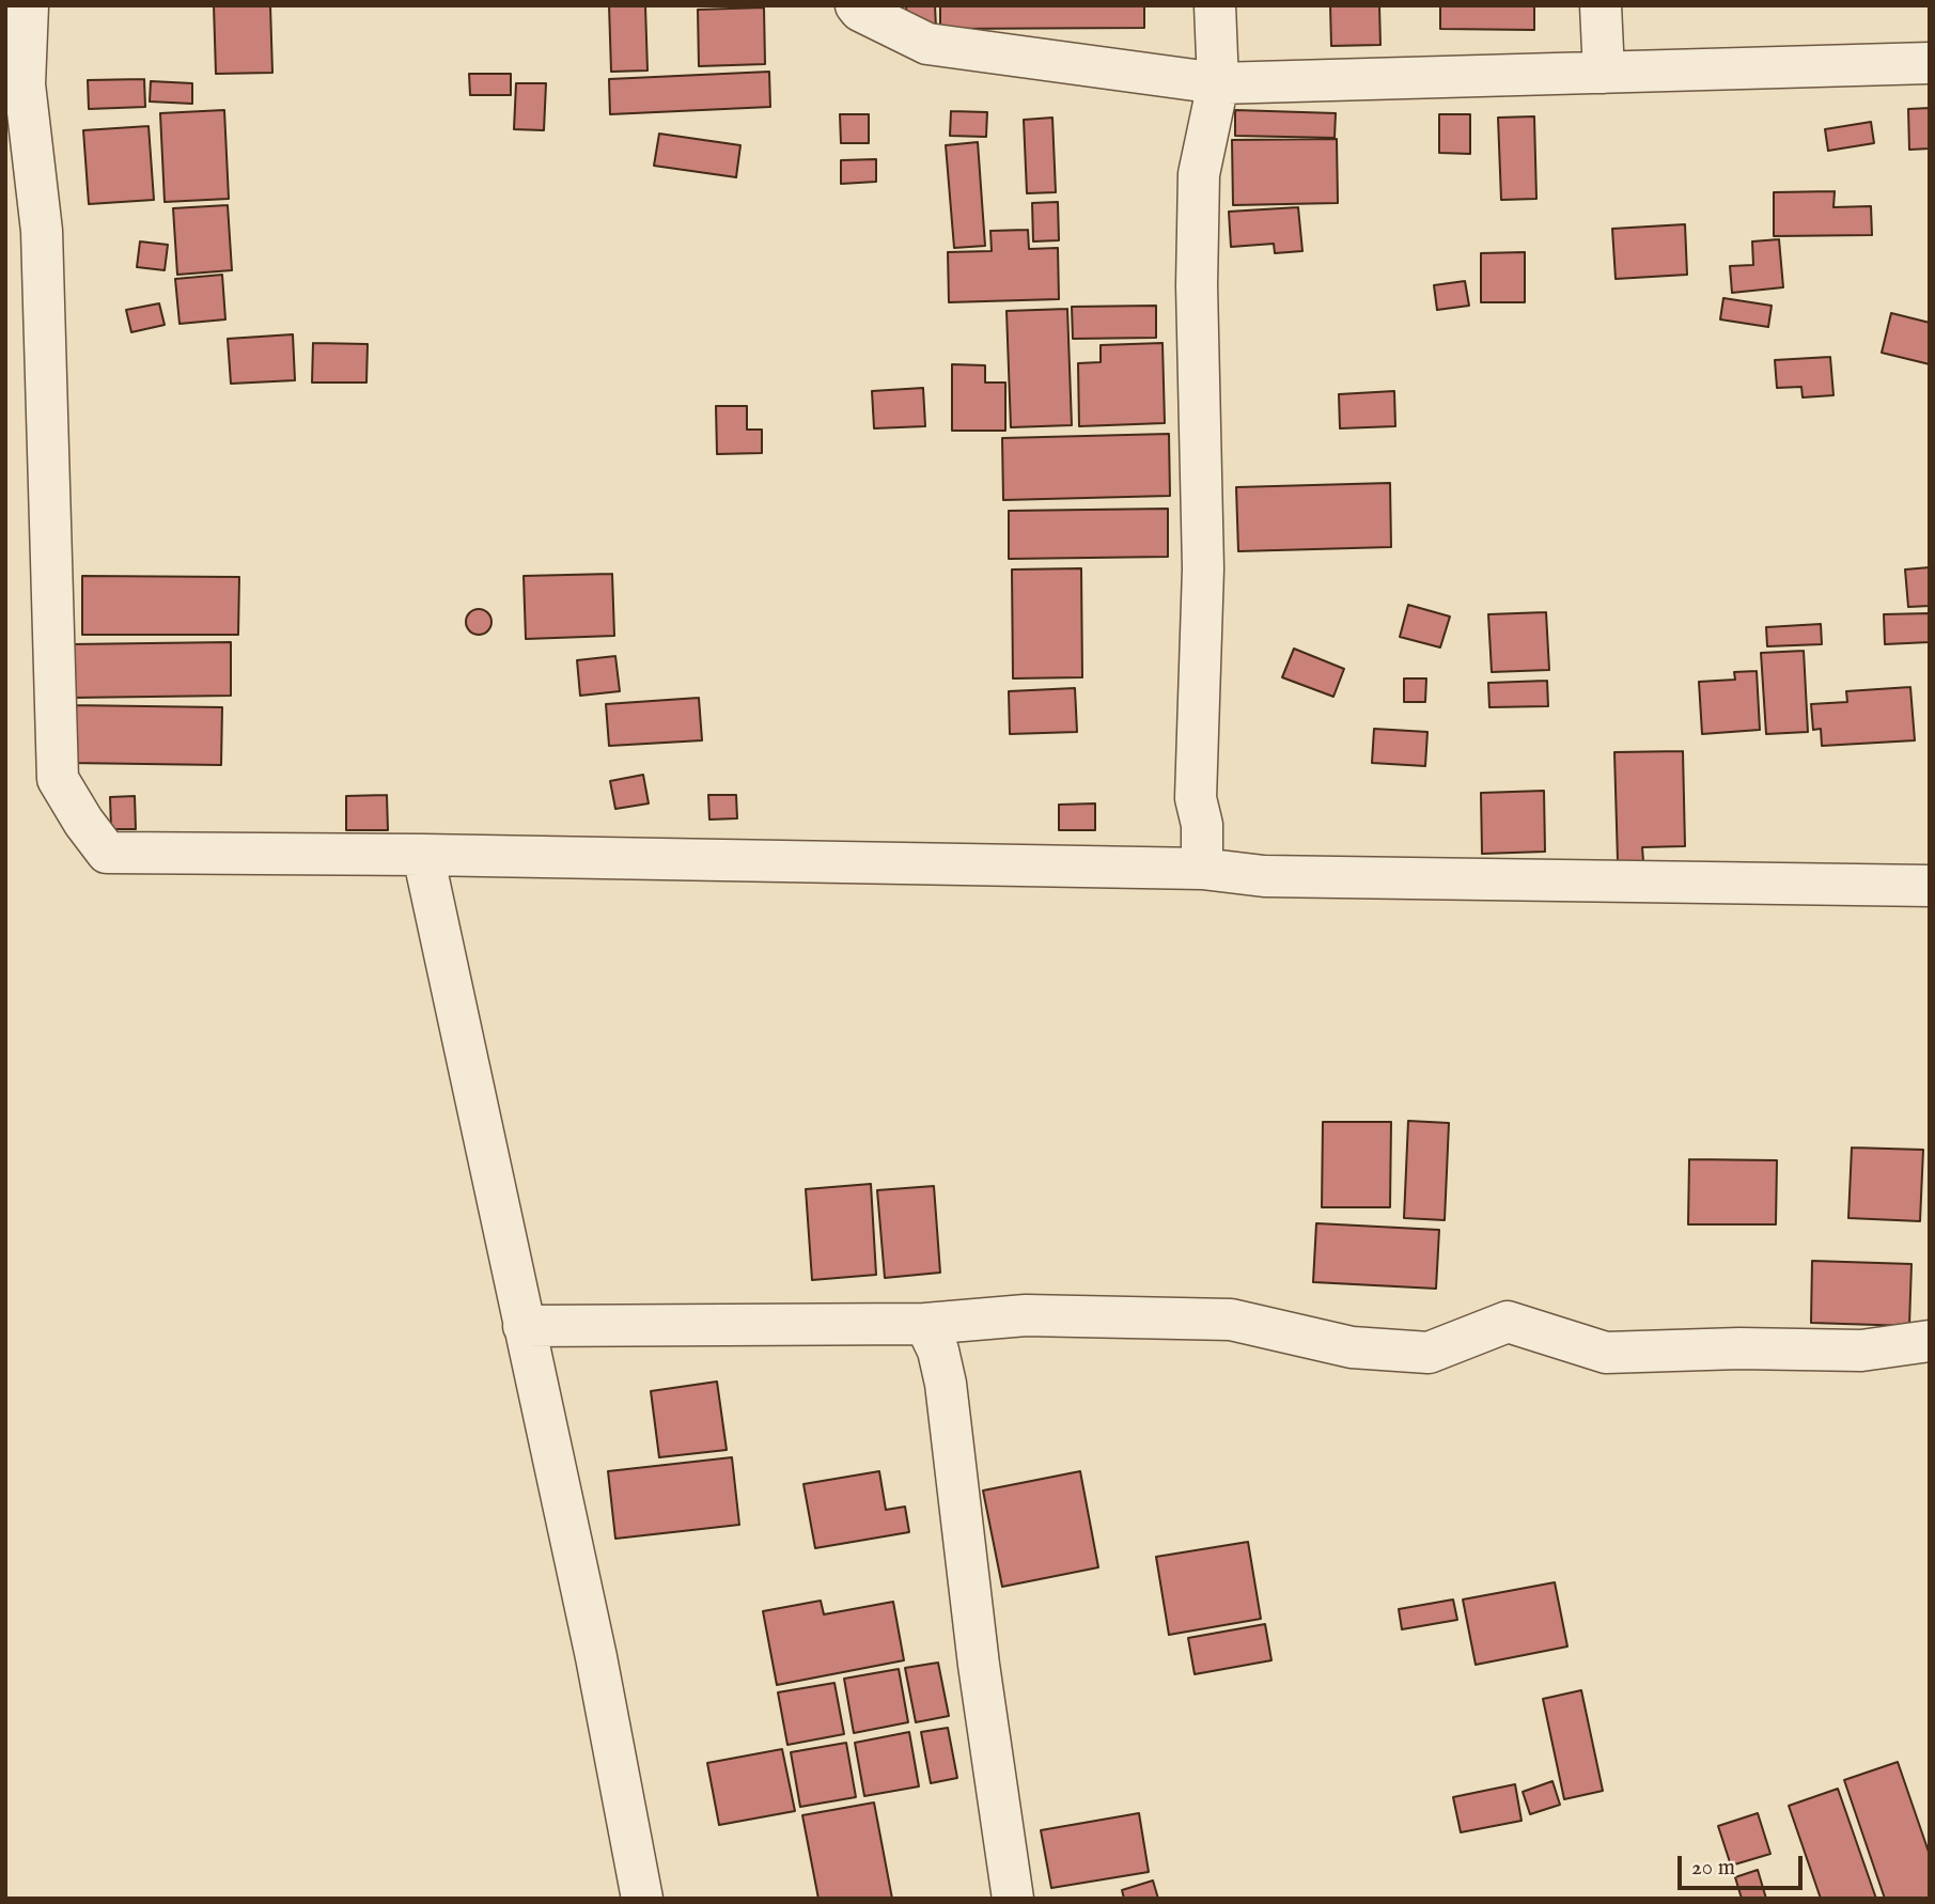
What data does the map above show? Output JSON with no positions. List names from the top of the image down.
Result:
{
  "scale_bar": "20 m"
}
